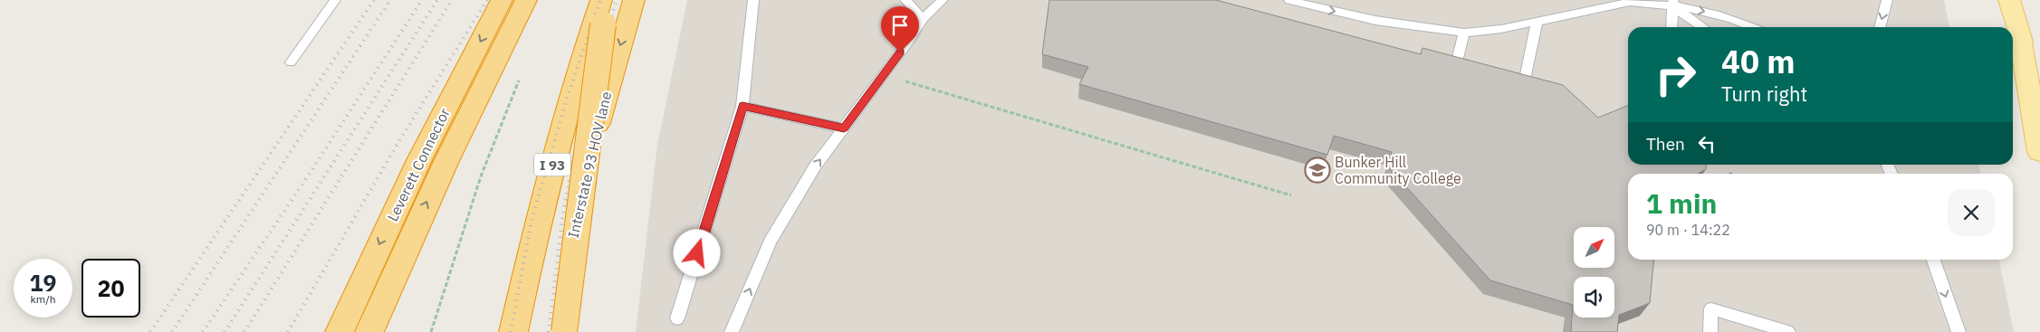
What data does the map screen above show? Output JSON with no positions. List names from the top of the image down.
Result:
{
  "streets": {
    "highway": ["Leverett Connector", "I 93", "Interstate 93 HOV lane"]
  },
  "places": {
    "school or university": ["Bunker Hill Community College"]
  },
  "north": "top right",
  "page": {
    "turn": ["40 m", "Turn right"],
    "then": "Then",
    "heading": ["1 min", "90 m · 14:22"],
    "speed": "19 km/h",
    "limit": "20"
  }
}
